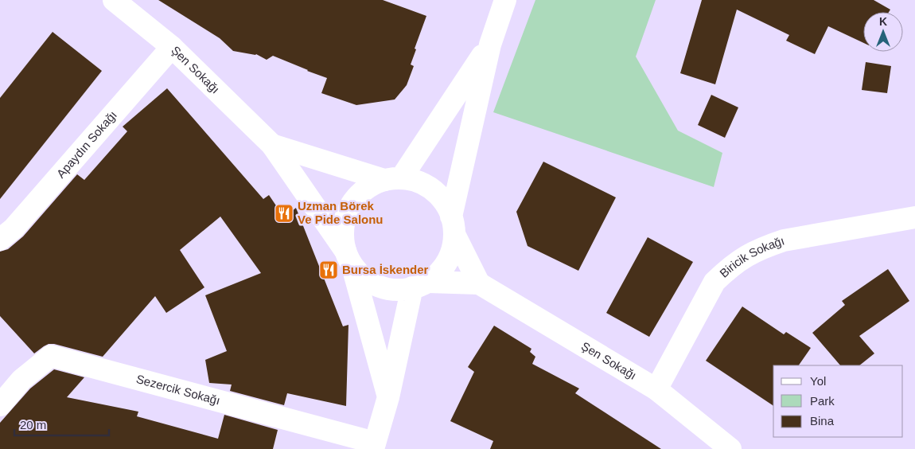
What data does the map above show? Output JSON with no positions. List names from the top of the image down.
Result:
{
  "streets": {
    "street": [
      "Şen Sokağı",
      "Apaydın Sokağı",
      "Biricik Sokağı",
      "Sezercik Sokağı"
    ]
  },
  "crossings": [
    ["Şen Sokağı", "Apaydın Sokağı"],
    ["Şen Sokağı", "Biricik Sokağı"]
  ],
  "places": {
    "restaurant": ["Uzman Börek Ve Pide Salonu", "Bursa İskender"]
  },
  "legend": ["Yol", "Park", "Bina"],
  "scale_bar": "20 m",
  "north": "top"
}
